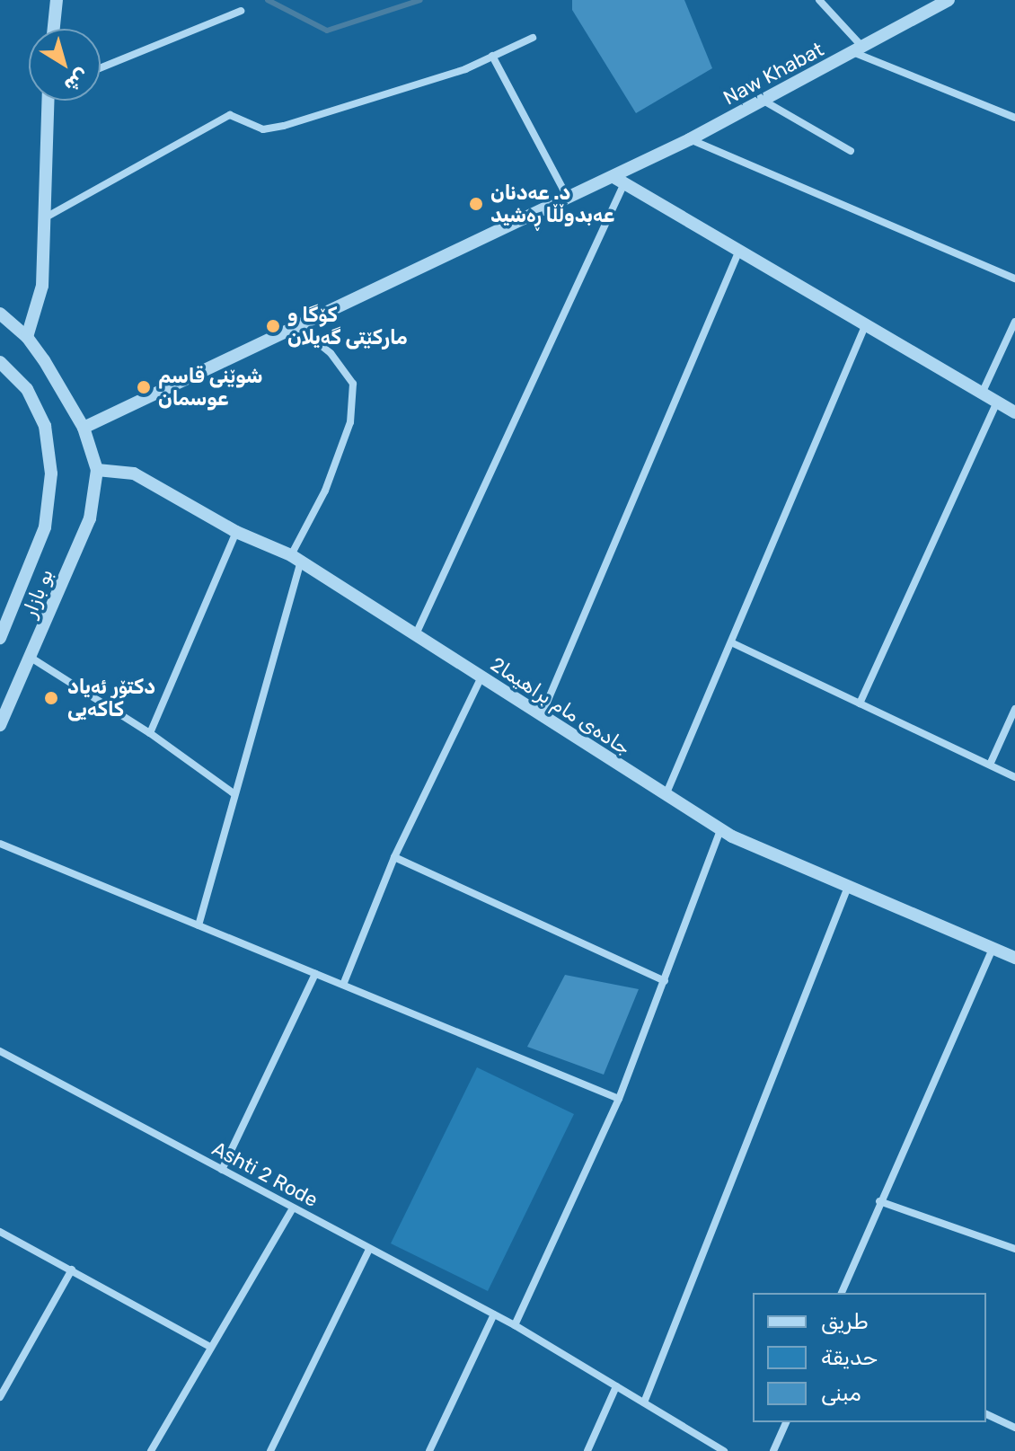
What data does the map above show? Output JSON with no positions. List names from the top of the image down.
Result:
{
  "streets": {
    "street": [
      "Naw Khabat",
      "بو بازار",
      "جادەی مام براهیما2",
      "Ashti 2 Rode"
    ]
  },
  "crossings": [
    ["بو بازار", "جادەی مام براهیما2"]
  ],
  "places": [
    "د. عەدنان عەبدوڵڵا ڕەشید",
    "کۆگا و مارکێتی گەیلان",
    "شوێنی قاسم عوسمان",
    "دکتۆر ئەیاد کاکەیی"
  ],
  "legend": ["طريق", "حديقة", "مبنى"],
  "north": "bottom right"
}
